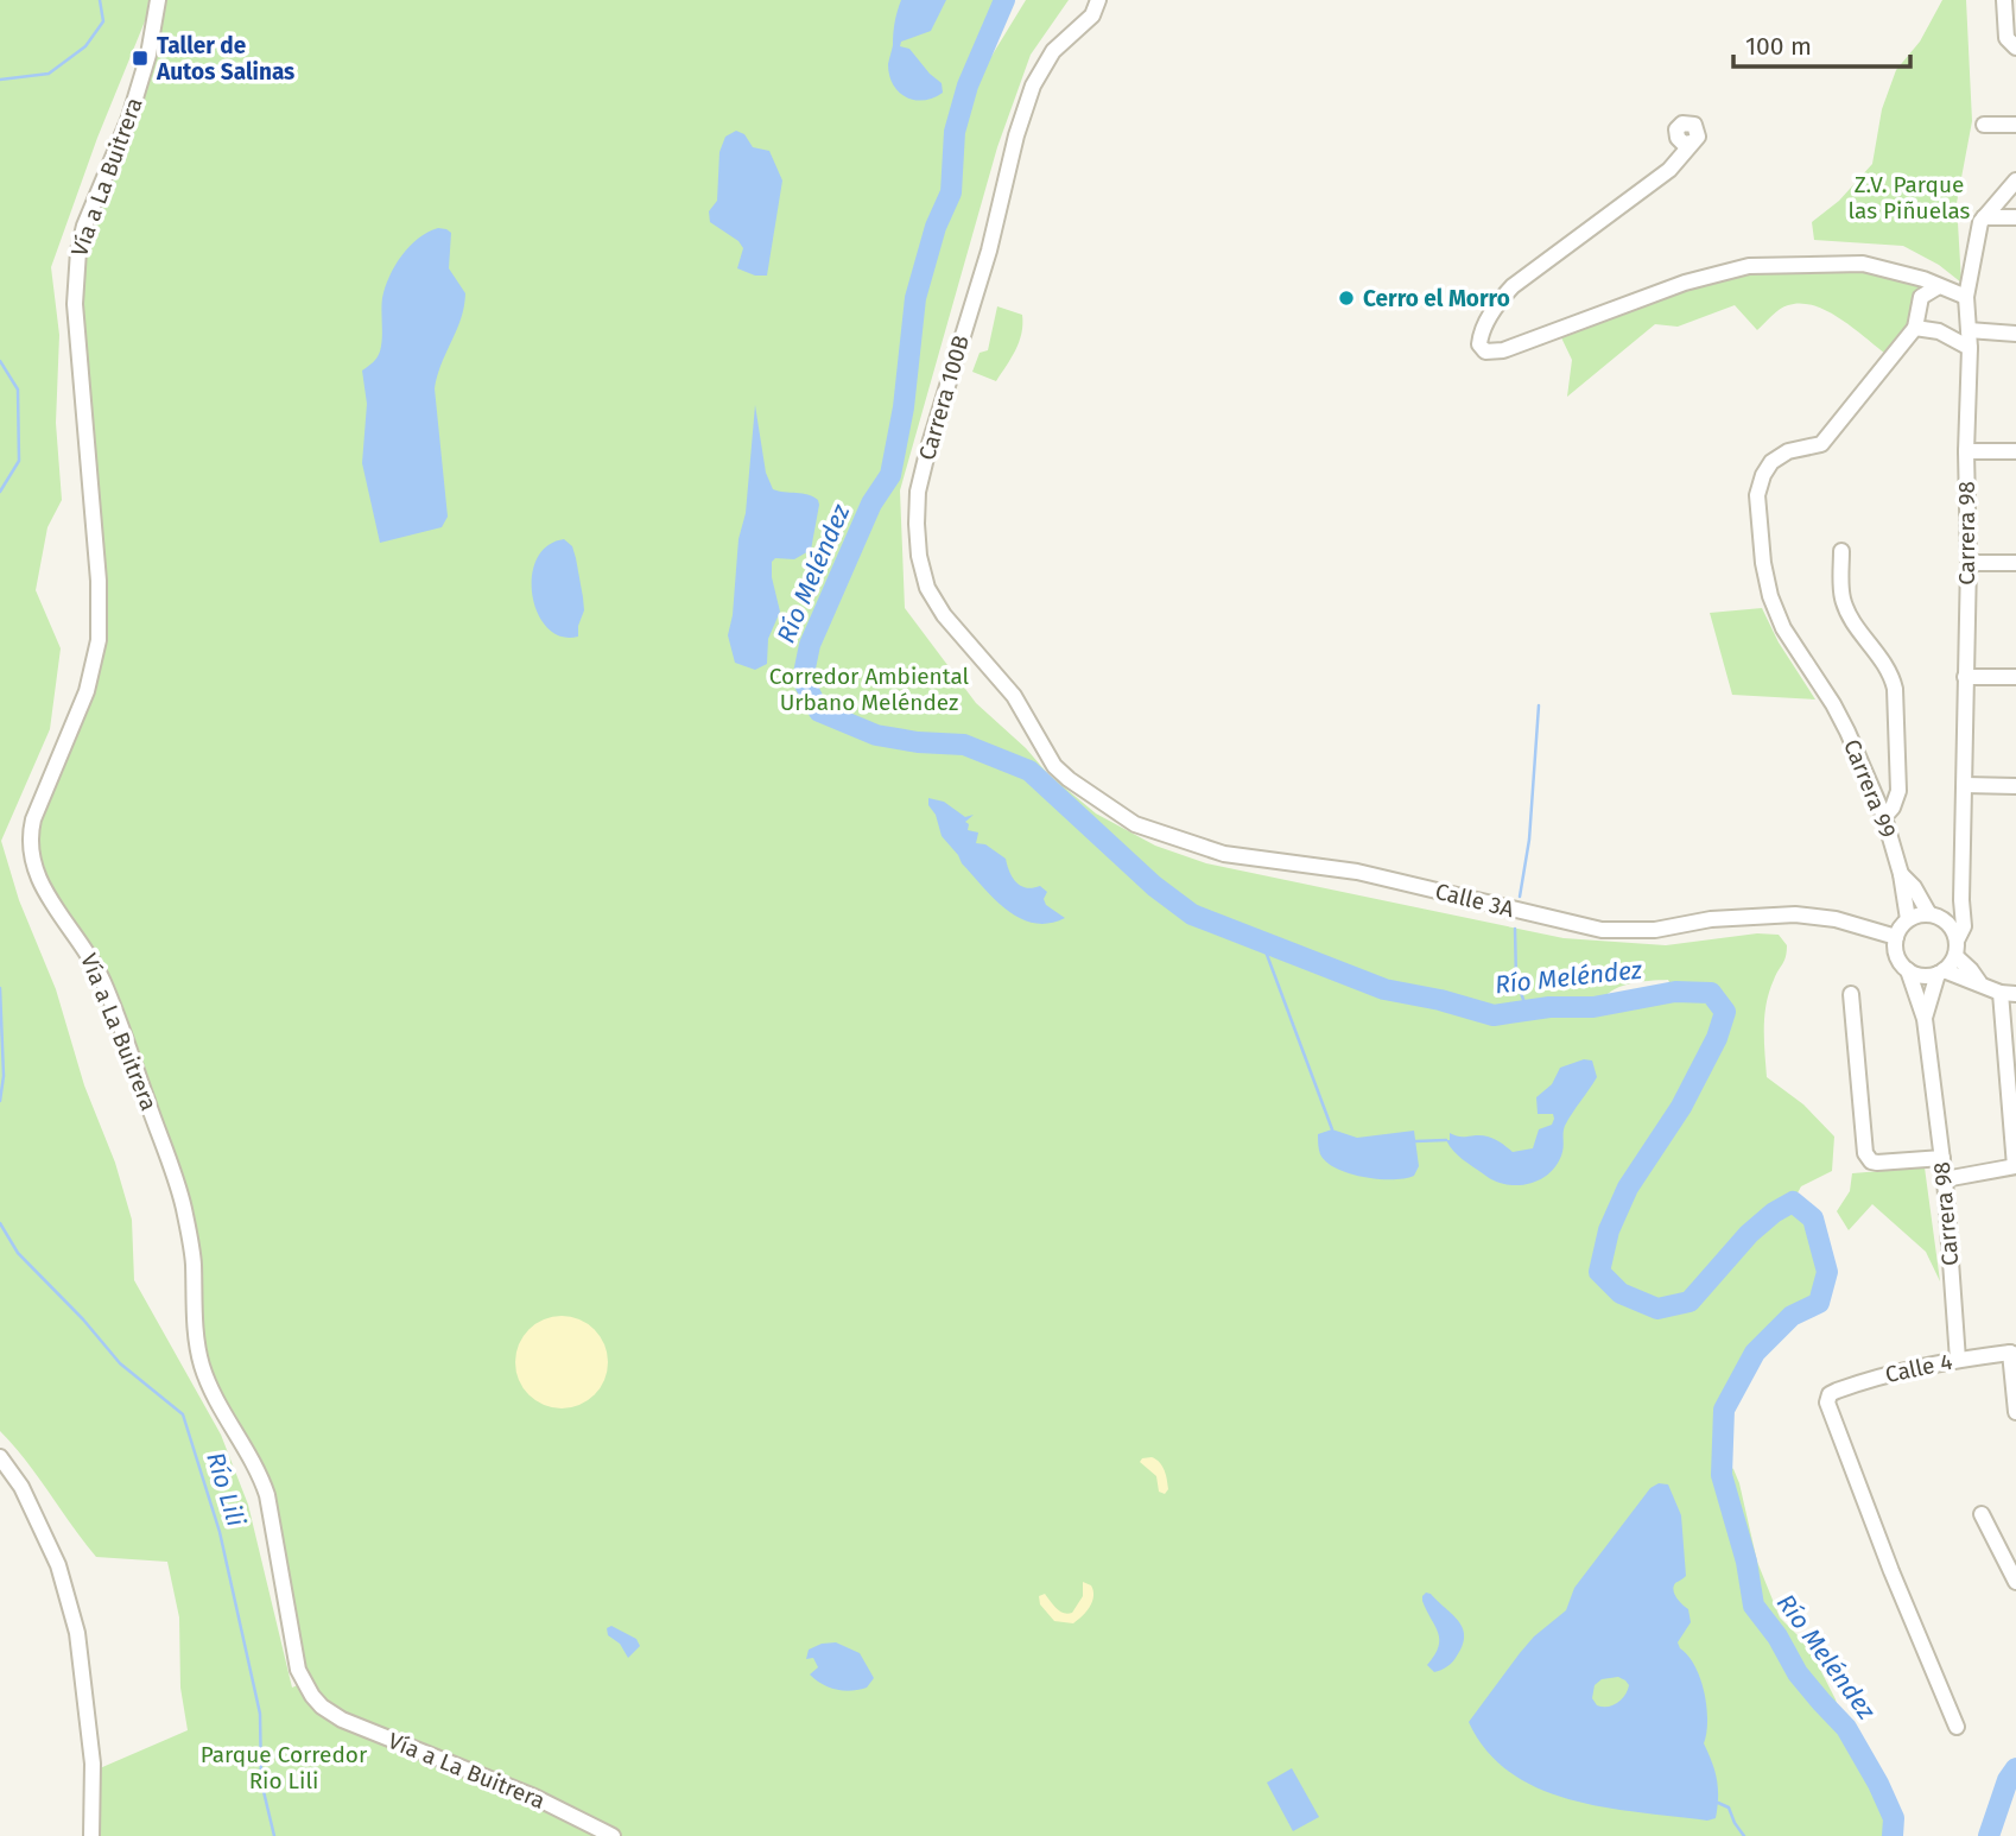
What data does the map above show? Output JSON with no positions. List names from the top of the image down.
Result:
{
  "streets": {
    "street": [
      "Vía a La Buitrera",
      "Carrera 100B",
      "Carrera 98",
      "Carrera 99",
      "Calle 3A",
      "Calle 4"
    ]
  },
  "crossings": [
    ["Carrera 100B", "Calle 3A"],
    ["Carrera 98", "Carrera 99"],
    ["Carrera 98", "Calle 3A"],
    ["Carrera 98", "Calle 4"],
    ["Carrera 99", "Calle 3A"]
  ],
  "water": ["Río Meléndez", "Río Lili"],
  "parks": ["Z.V. Parque las Piñuelas", "Corredor Ambiental Urbano Meléndez", "Parque Corredor Rio Lili"],
  "places": {
    "transit": ["Taller de Autos Salinas"],
    "other": ["Cerro el Morro"]
  },
  "scale_bar": "100 m"
}
